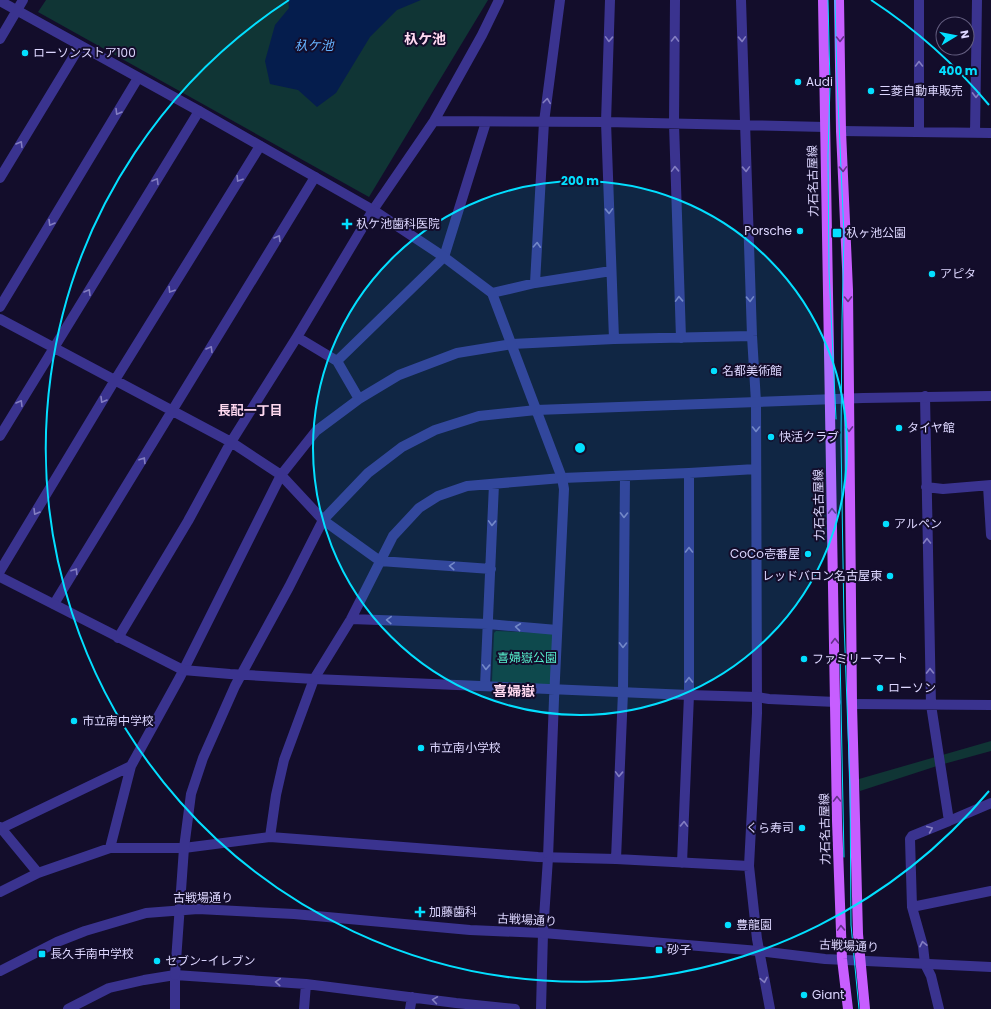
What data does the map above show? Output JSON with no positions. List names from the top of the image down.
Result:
{
  "streets": {
    "main road": ["力石名古屋線"],
    "street": ["古戦場通り"]
  },
  "crossings": [
    ["力石名古屋線", "古戦場通り"]
  ],
  "districts": ["杁ケ池", "長配一丁目", "喜婦嶽"],
  "water": ["杁ケ池"],
  "parks": ["喜婦嶽公園"],
  "places": {
    "other": [
      "ローソンストア100",
      "Audi",
      "三菱自動車販売",
      "Porsche",
      "アピタ",
      "名都美術館",
      "タイヤ館",
      "快活クラブ",
      "アルペン",
      "CoCo壱番屋",
      "レッドバロン名古屋東",
      "ファミリーマート",
      "ローソン",
      "市立南中学校",
      "市立南小学校",
      "くら寿司",
      "豊龍園",
      "セブン-イレブン",
      "Giant"
    ],
    "health": ["杁ケ池歯科医院", "加藤歯科"],
    "transit": ["杁ヶ池公園", "砂子", "長久手南中学校"]
  },
  "north": "right",
  "rings": ["400 m", "200 m"]
}
